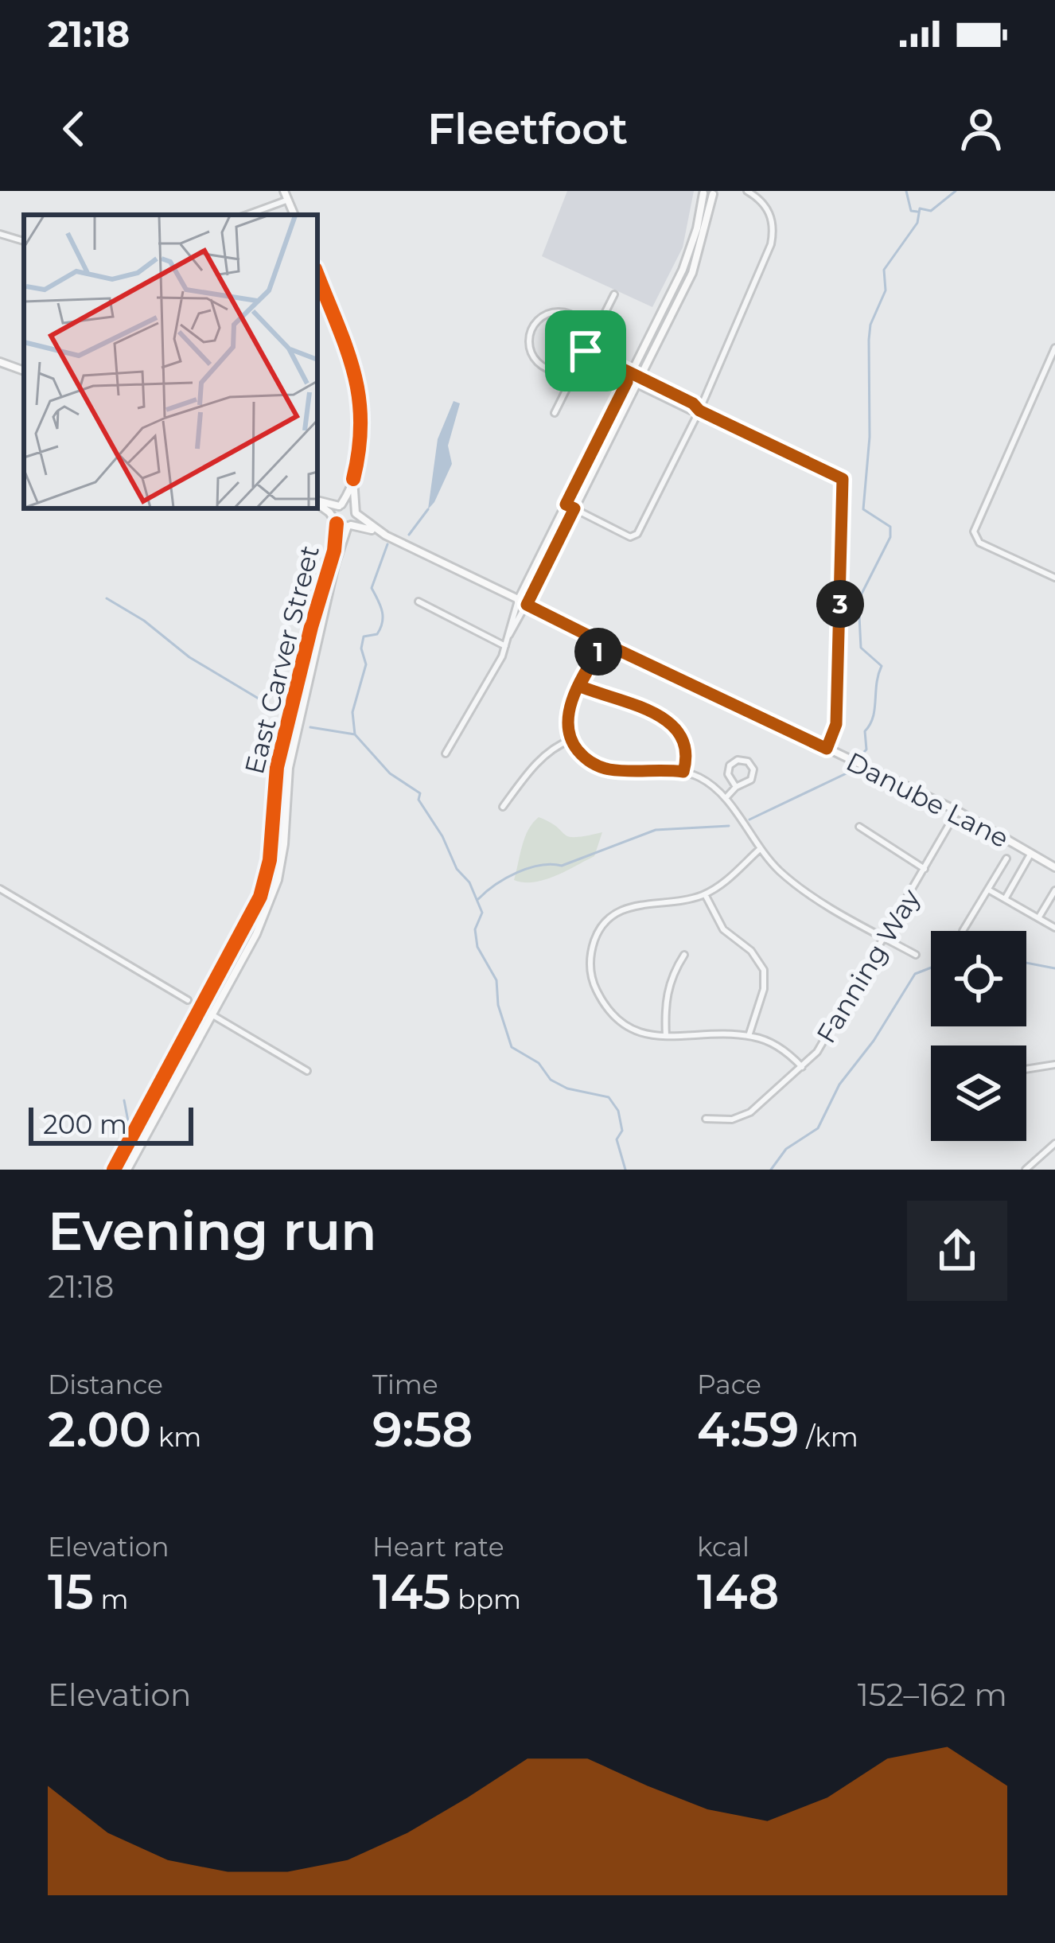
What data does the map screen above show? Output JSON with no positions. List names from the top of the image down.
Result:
{
  "streets": {
    "street": ["East Carver Street", "Danube Lane", "Fanning Way"]
  },
  "crossings": [
    ["East Carver Street", "Danube Lane"],
    ["Danube Lane", "Fanning Way"]
  ],
  "scale_bar": "200 m",
  "page": {
    "status": "21:18",
    "header": "Fleetfoot",
    "pins": ["3", "1"],
    "scale": "200 m",
    "heading": ["Evening run", "21:18"],
    "stats": [
      ["Distance", "2.00 km"],
      ["Time", "9:58"],
      ["Pace", "4:59 /km"],
      ["Elevation", "15 m"],
      ["Heart rate", "145 bpm"],
      ["kcal", "148"]
    ],
    "chart": ["Elevation", "152–162 m"]
  }
}
